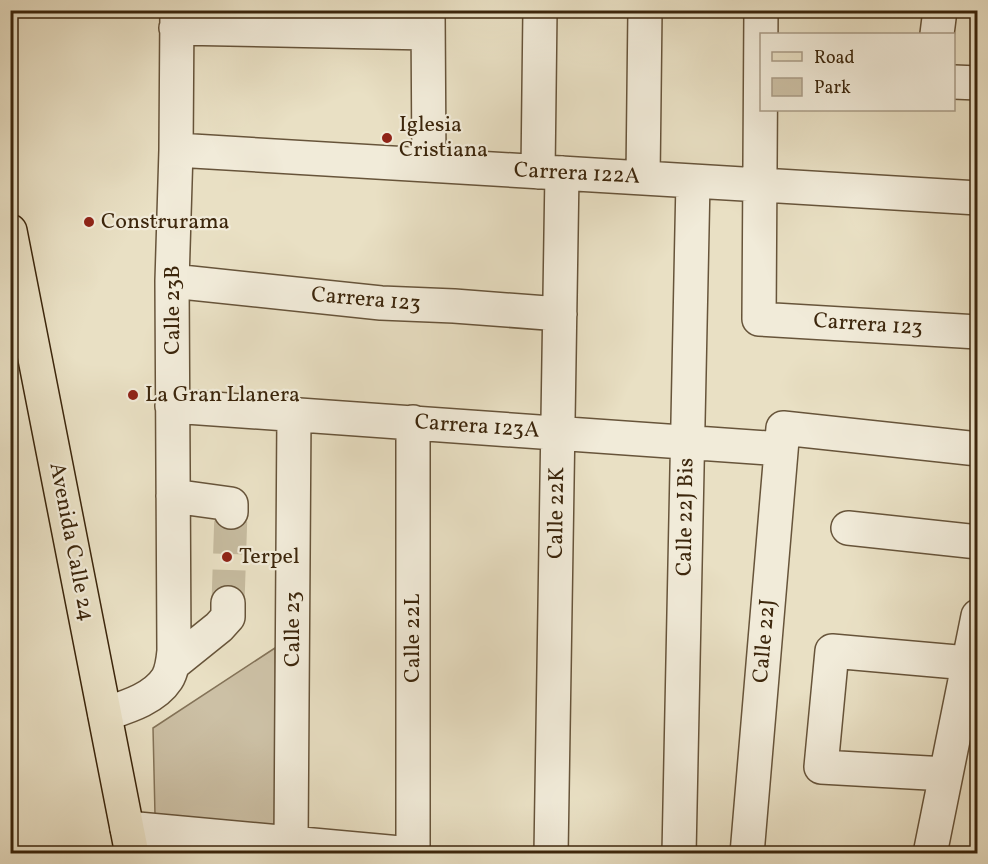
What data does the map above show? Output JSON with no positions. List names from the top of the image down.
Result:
{
  "streets": {
    "main road": ["Avenida Calle 24"],
    "street": [
      "Carrera 122A",
      "Carrera 123",
      "Calle 23B",
      "Carrera 123A",
      "Calle 22K",
      "Calle 22J Bis",
      "Calle 23",
      "Calle 22L",
      "Calle 22J"
    ]
  },
  "crossings": [
    ["Carrera 122A", "Carrera 123"],
    ["Carrera 122A", "Calle 23B"],
    ["Carrera 122A", "Calle 22K"],
    ["Carrera 122A", "Calle 22J Bis"],
    ["Carrera 123", "Calle 23B"],
    ["Carrera 123", "Calle 22K"],
    ["Calle 23B", "Carrera 123A"],
    ["Calle 23B", "Avenida Calle 24"],
    ["Carrera 123A", "Calle 22K"],
    ["Carrera 123A", "Calle 22J Bis"],
    ["Carrera 123A", "Calle 23"],
    ["Carrera 123A", "Calle 22L"],
    ["Carrera 123A", "Calle 22J"]
  ],
  "places": [
    "Iglesia Cristiana",
    "Construrama",
    "La Gran Llanera",
    "Terpel"
  ],
  "legend": ["Road", "Park"]
}
